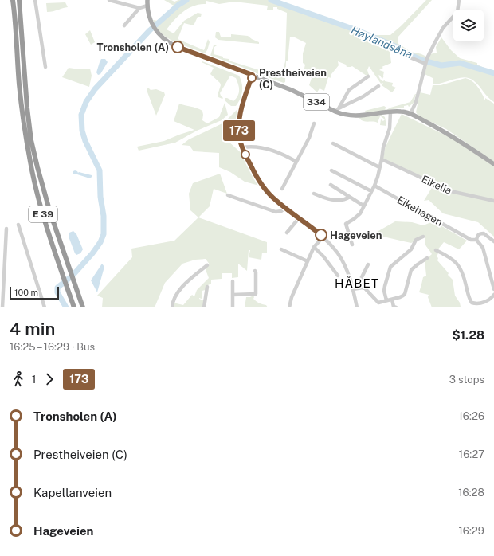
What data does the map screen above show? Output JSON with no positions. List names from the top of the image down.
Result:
{
  "streets": {
    "highway": ["E 39"],
    "main road": ["334"],
    "street": ["Eikelia", "Eikehagen"]
  },
  "districts": ["HÅBET"],
  "water": ["Høylandsåna"],
  "places": ["Tronsholen (A)", "Prestheiveien (C)", "Hageveien"],
  "lines": ["bus line 173"],
  "scale_bar": "100 m",
  "page": {
    "on_map": "173",
    "scale": "100 m",
    "heading": ["4 min", "16:25 – 16:29 · Bus", "$1.28"],
    "legs": ["1", "173", "3 stops"],
    "list": [
      {
        "name": "Tronsholen (A)",
        "value": "16:26"
      },
      {
        "name": "Prestheiveien (C)",
        "value": "16:27"
      },
      {
        "name": "Kapellanveien",
        "value": "16:28"
      },
      {
        "name": "Hageveien",
        "value": "16:29"
      }
    ]
  }
}
